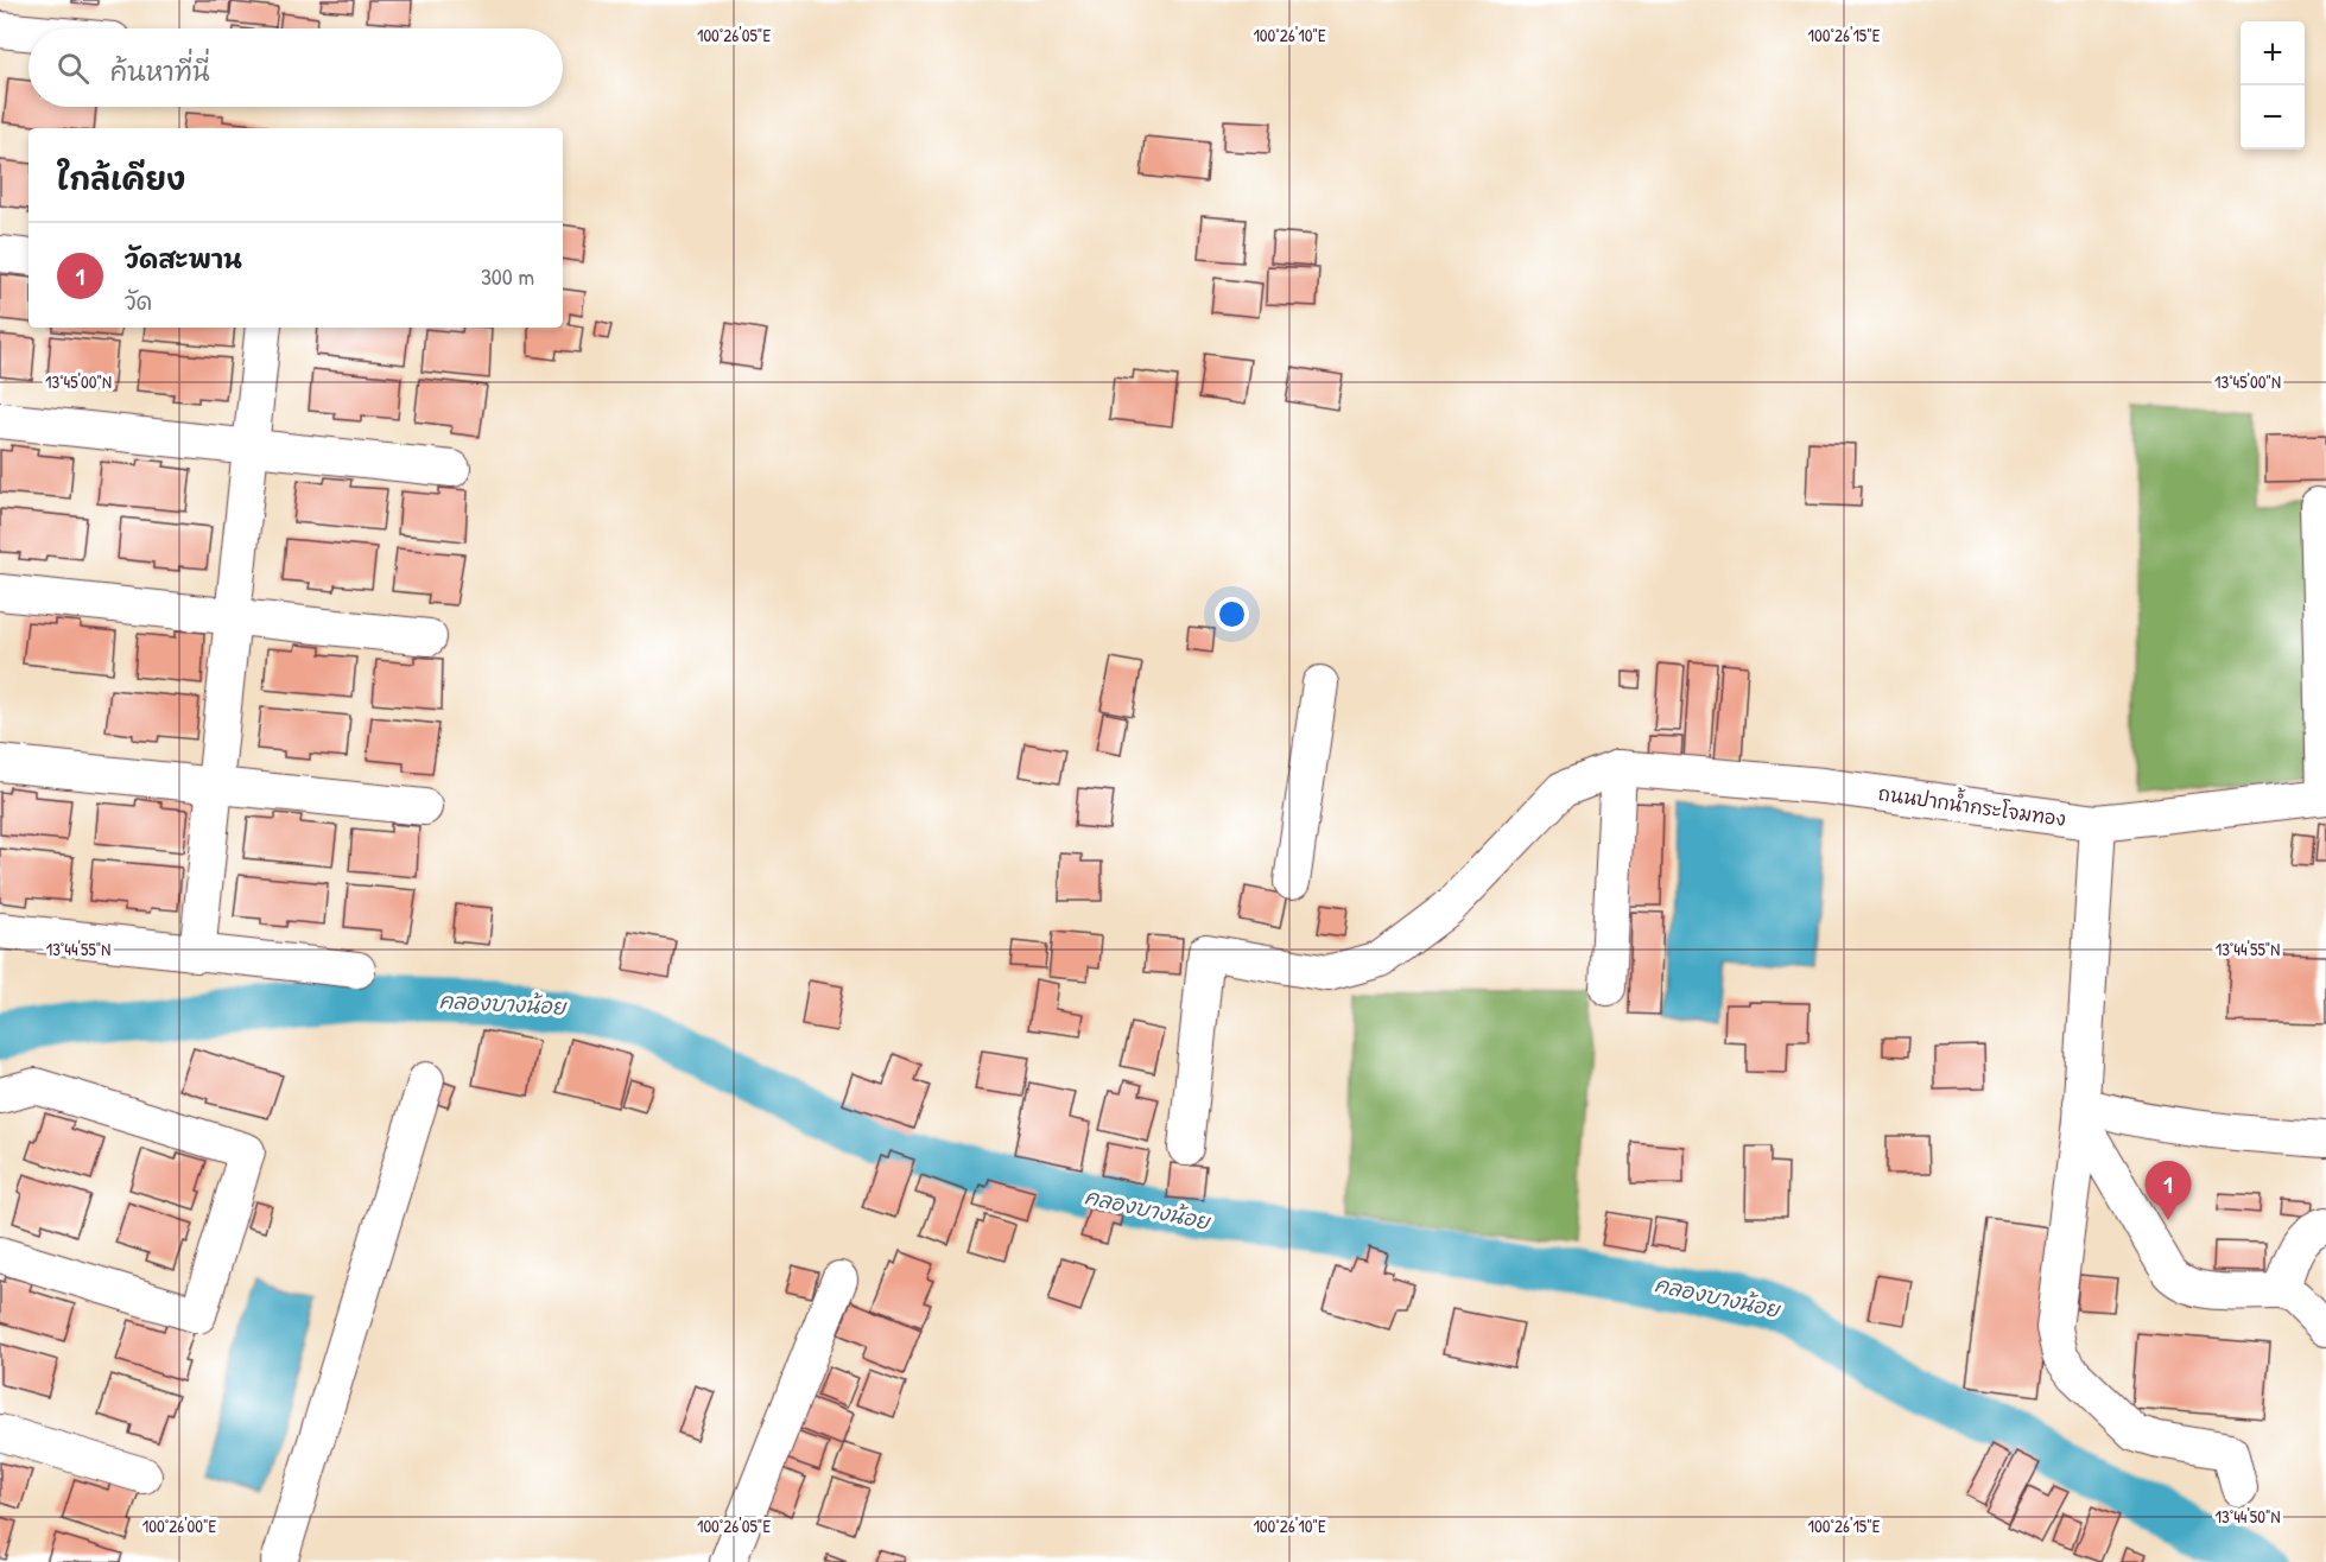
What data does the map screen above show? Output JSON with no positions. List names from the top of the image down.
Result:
{
  "streets": {
    "street": ["ถนนปากน้ำกระโจมทอง"]
  },
  "water": ["คลองบางน้อย"],
  "page": {
    "map_buttons": ["+", "−"],
    "search": "ค้นหาที่นี่",
    "heading": "ใกล้เคียง",
    "list": [
      {
        "mark": "1",
        "name": "วัดสะพาน",
        "note": "วัด",
        "value": "300 m"
      }
    ],
    "pins": "1"
  },
  "coordinates": [
    "100°26'05\"E",
    "100°26'10\"E",
    "100°26'15\"E",
    "13°45'00\"N",
    "13°44'55\"N",
    "13°44'50\"N",
    "100°26'00\"E"
  ]
}
